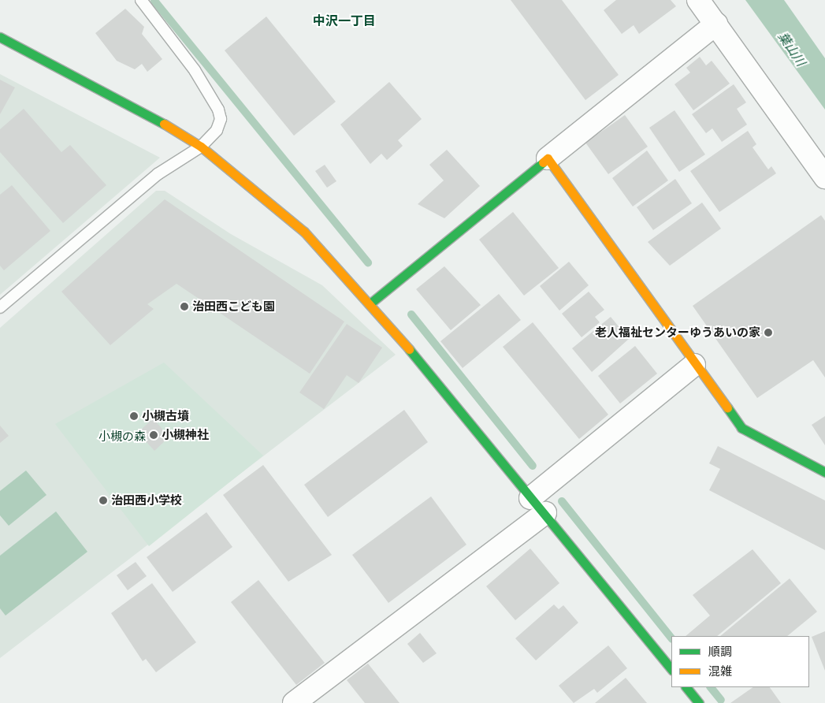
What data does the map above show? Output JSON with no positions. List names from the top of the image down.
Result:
{
  "districts": ["中沢一丁目"],
  "water": ["葉山川"],
  "parks": ["小槻の森"],
  "places": [
    "治田西こども園",
    "老人福祉センターゆうあいの家",
    "小槻古墳",
    "小槻神社",
    "治田西小学校"
  ],
  "legend": ["順調", "混雑"]
}
